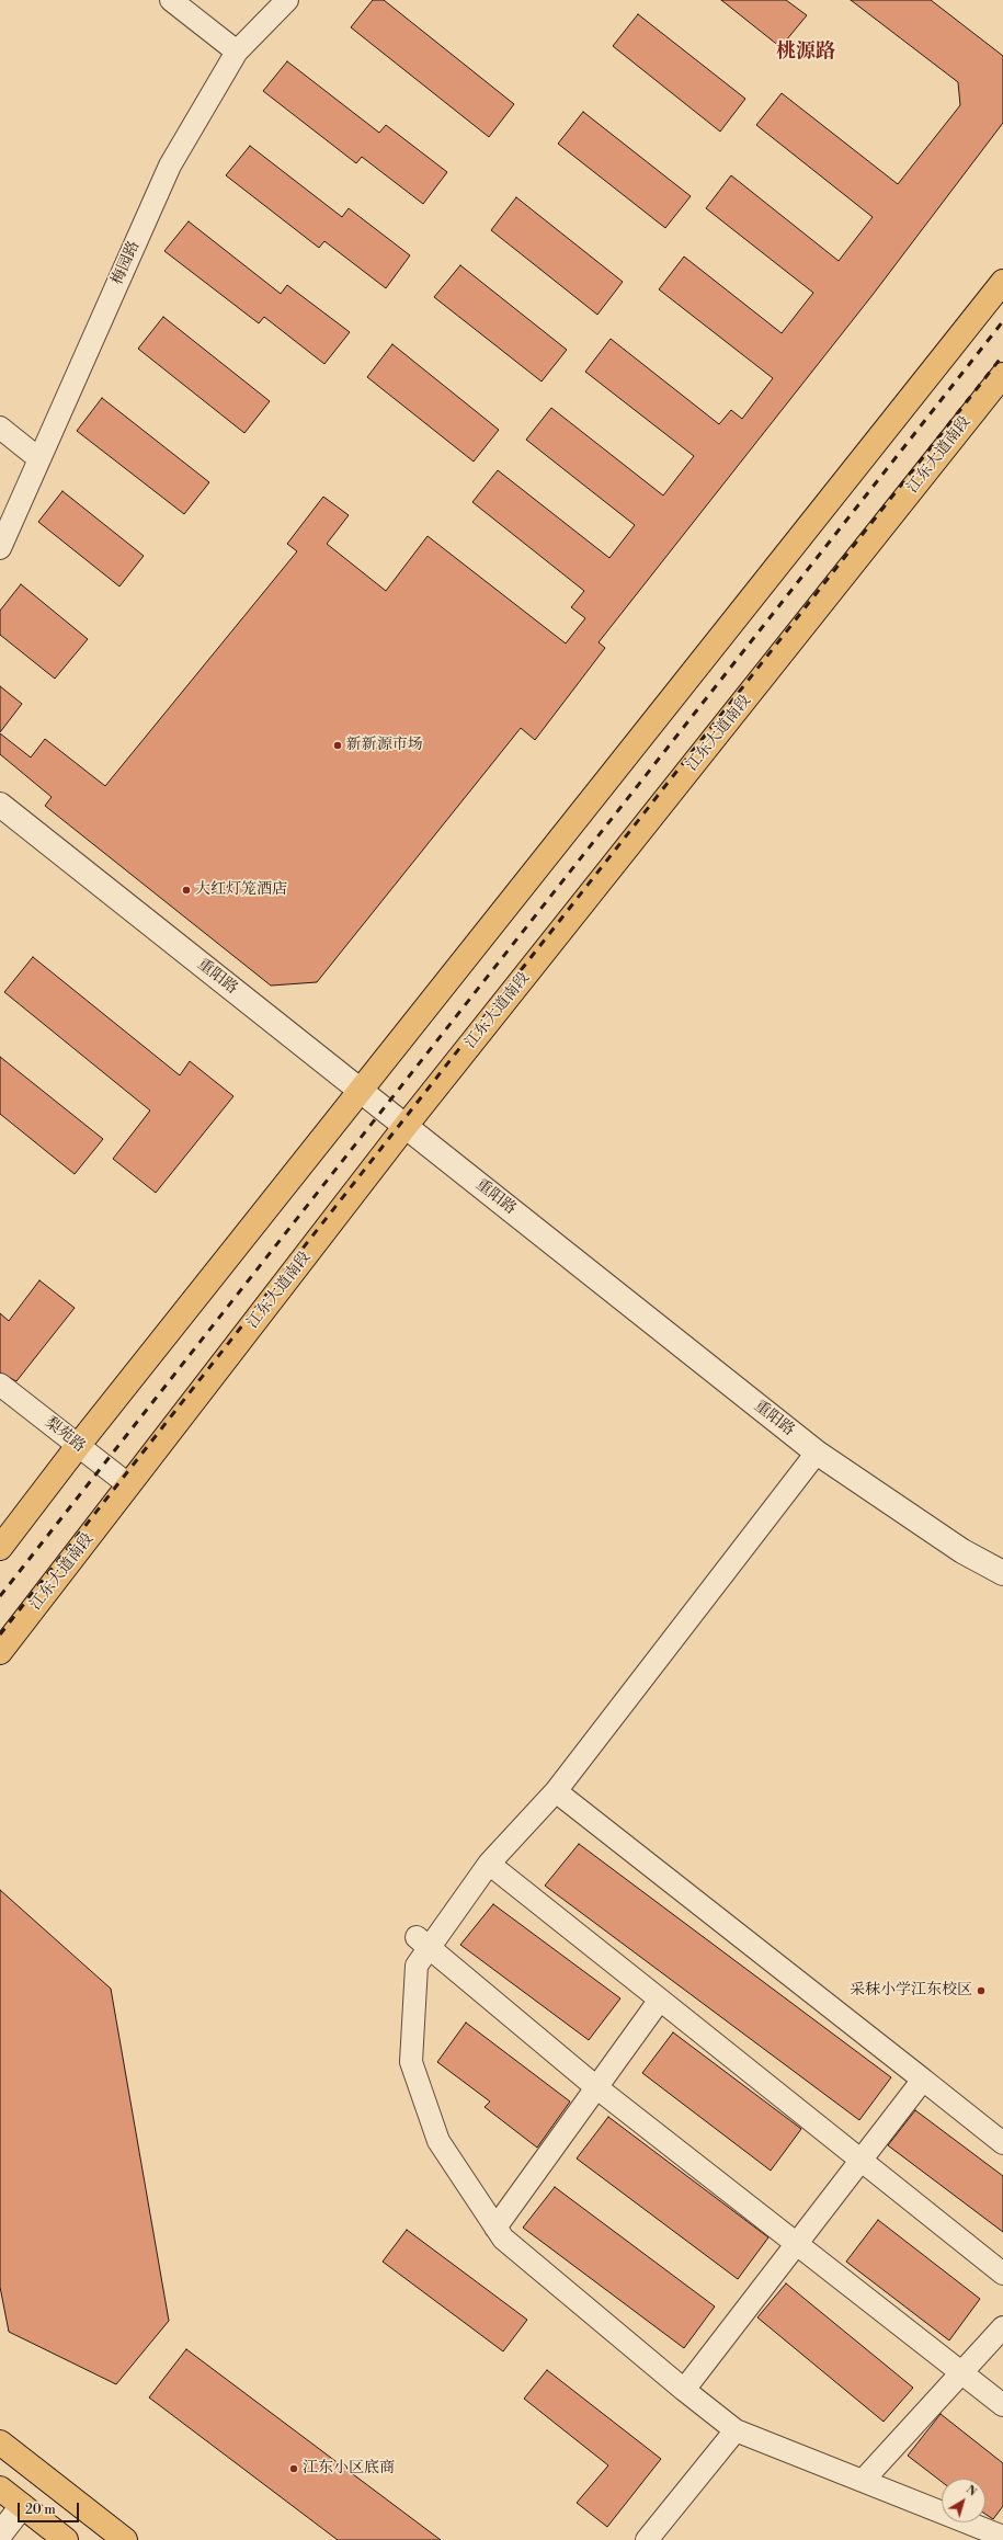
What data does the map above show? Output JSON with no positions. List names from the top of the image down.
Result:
{
  "streets": {
    "main road": ["江东大道南段"],
    "street": ["梅园路", "重阳路", "梨苑路"]
  },
  "crossings": [
    ["江东大道南段", "重阳路"],
    ["江东大道南段", "梨苑路"]
  ],
  "districts": ["桃源路"],
  "places": [
    "新新源市场",
    "大红灯笼酒店",
    "采秣小学江东校区",
    "江东小区底商"
  ],
  "scale_bar": "20 m",
  "north": "top right"
}
